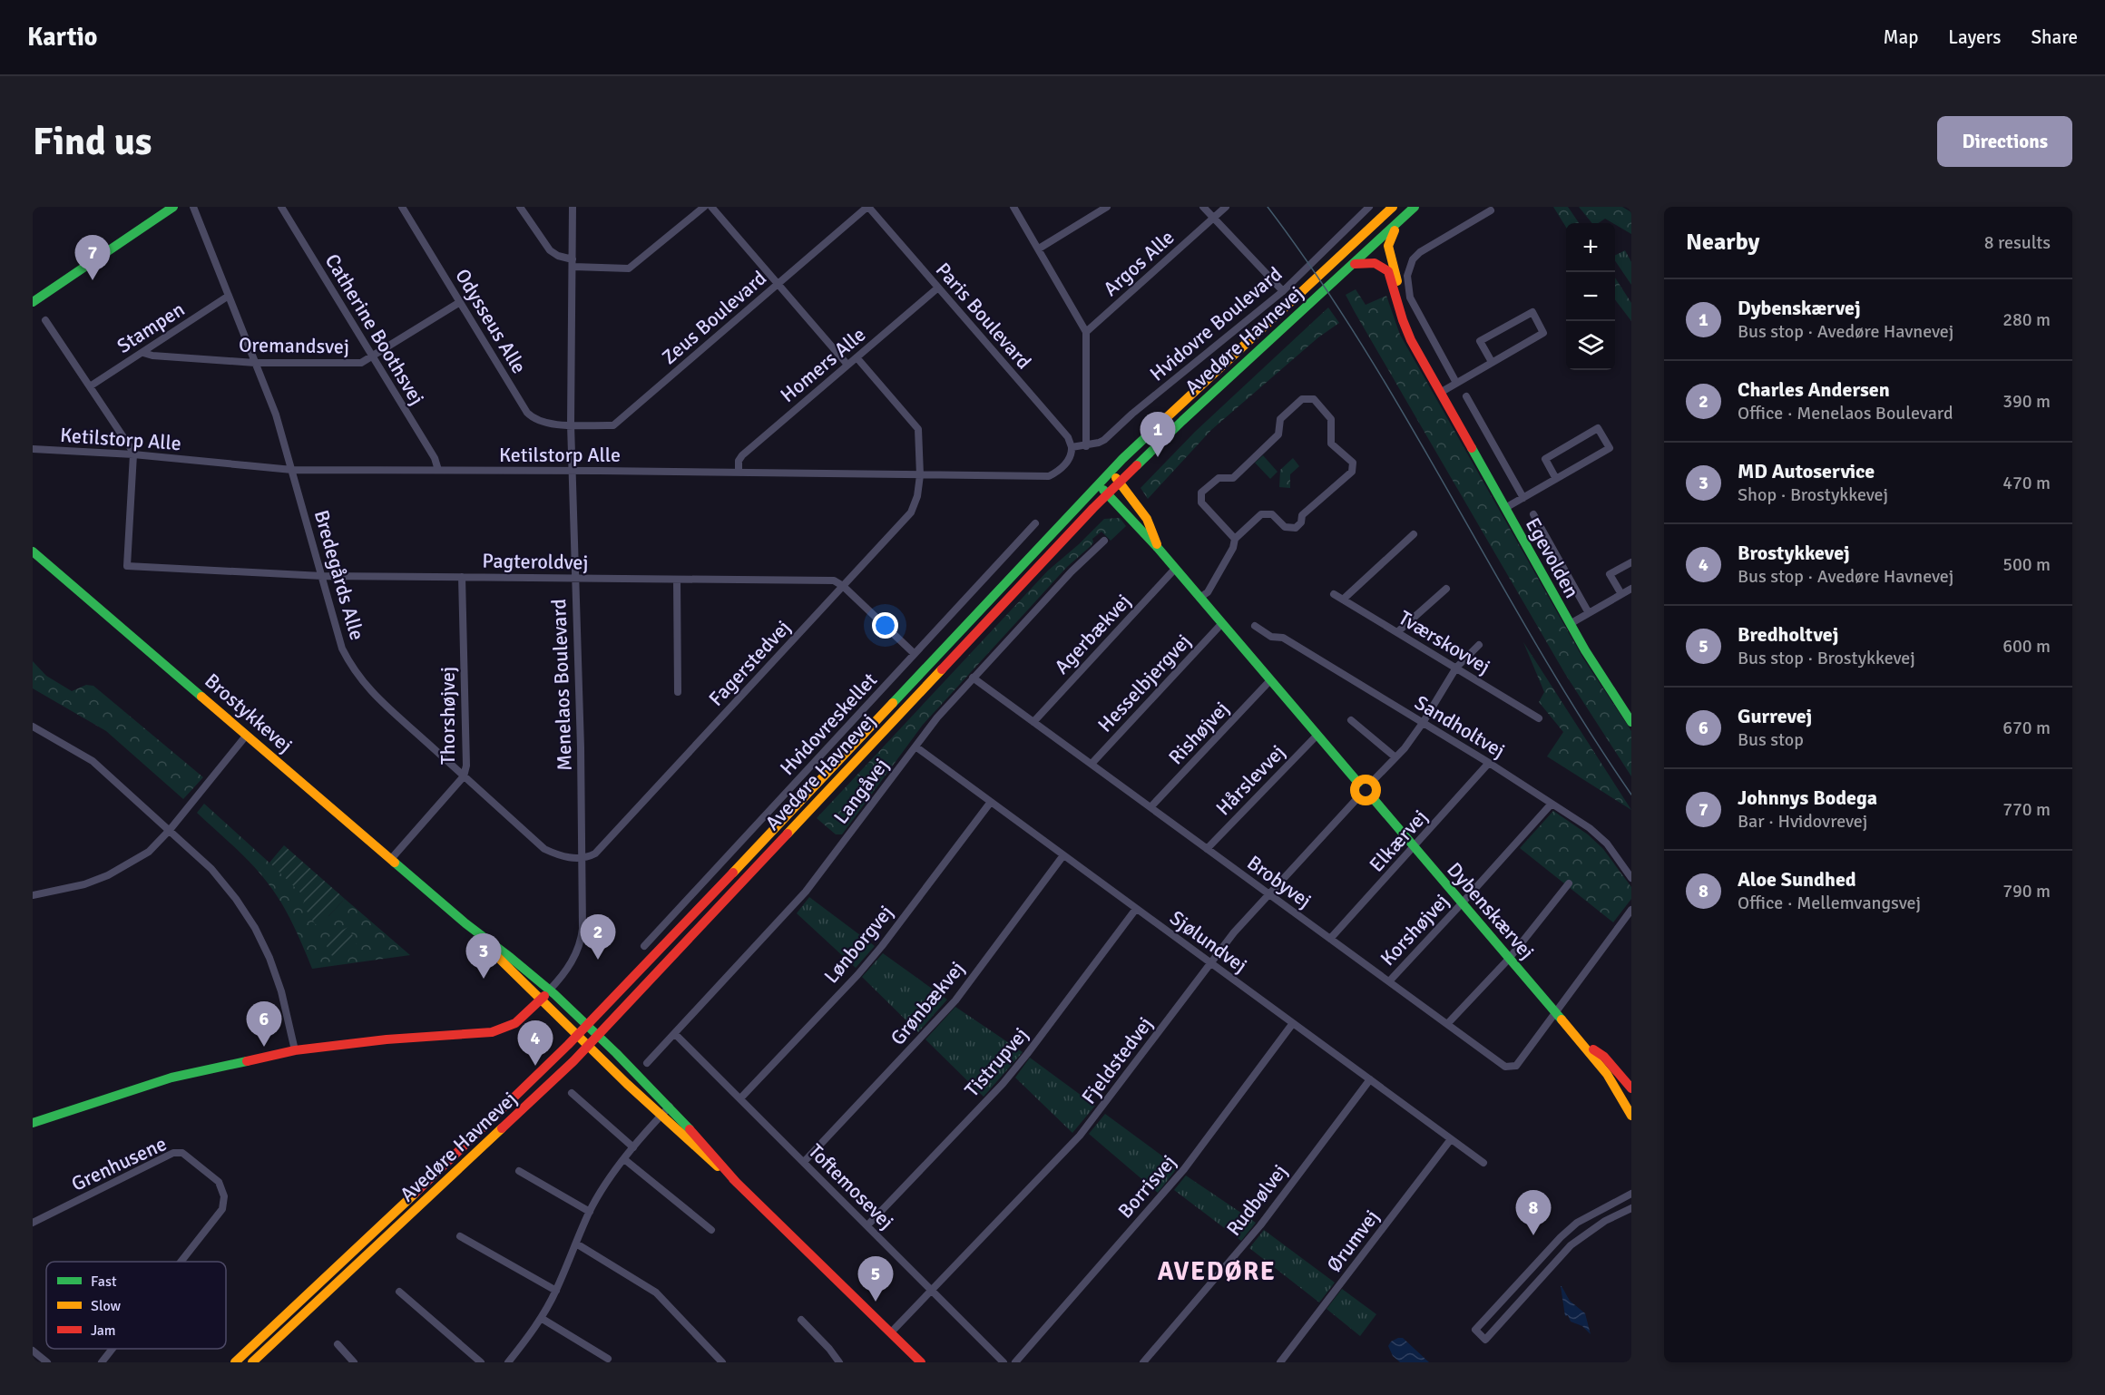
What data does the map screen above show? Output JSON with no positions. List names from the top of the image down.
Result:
{
  "streets": {
    "street": [
      "Argos Alle",
      "Paris Boulevard",
      "Zeus Boulevard",
      "Odysseus Alle",
      "Hvidovre Boulevard",
      "Stampen",
      "Catherine Boothsvej",
      "Avedøre Havnevej",
      "Oremandsvej",
      "Homers Alle",
      "Ketilstorp Alle",
      "Egevolden",
      "Pagteroldvej",
      "Bredegårds Alle",
      "Agerbækvej",
      "Tværskovvej",
      "Fagerstedvej",
      "Hesselbjergvej",
      "Menelaos Boulevard",
      "Brostykkevej",
      "Thorshøjvej",
      "Hvidovreskellet",
      "Sandholtvej",
      "Rishøjvej",
      "Hårslevvej",
      "Langåvej",
      "Elkærvej",
      "Brobyvej",
      "Dybenskærvej",
      "Korshøjvej",
      "Sjølundvej",
      "Lønborgvej",
      "Grønbækvej",
      "Fjeldstedvej",
      "Tistrupvej",
      "Grenhusene",
      "Toftemosevej",
      "Borrisvej",
      "Rudbølvej",
      "Ørumvej"
    ]
  },
  "crossings": [
    ["Paris Boulevard", "Zeus Boulevard"],
    ["Paris Boulevard", "Hvidovre Boulevard"],
    ["Paris Boulevard", "Homers Alle"],
    ["Paris Boulevard", "Ketilstorp Alle"],
    ["Zeus Boulevard", "Odysseus Alle"],
    ["Zeus Boulevard", "Menelaos Boulevard"],
    ["Odysseus Alle", "Oremandsvej"],
    ["Odysseus Alle", "Menelaos Boulevard"],
    ["Hvidovre Boulevard", "Ketilstorp Alle"],
    ["Stampen", "Oremandsvej"],
    ["Stampen", "Bredegårds Alle"],
    ["Catherine Boothsvej", "Oremandsvej"],
    ["Catherine Boothsvej", "Ketilstorp Alle"],
    ["Avedøre Havnevej", "Egevolden"],
    ["Avedøre Havnevej", "Brostykkevej"],
    ["Oremandsvej", "Bredegårds Alle"],
    ["Homers Alle", "Ketilstorp Alle"],
    ["Homers Alle", "Fagerstedvej"],
    ["Ketilstorp Alle", "Pagteroldvej"],
    ["Ketilstorp Alle", "Bredegårds Alle"],
    ["Ketilstorp Alle", "Fagerstedvej"],
    ["Ketilstorp Alle", "Menelaos Boulevard"],
    ["Pagteroldvej", "Bredegårds Alle"],
    ["Pagteroldvej", "Fagerstedvej"],
    ["Pagteroldvej", "Menelaos Boulevard"],
    ["Pagteroldvej", "Thorshøjvej"],
    ["Bredegårds Alle", "Fagerstedvej"],
    ["Bredegårds Alle", "Menelaos Boulevard"],
    ["Bredegårds Alle", "Thorshøjvej"],
    ["Agerbækvej", "Brobyvej"],
    ["Fagerstedvej", "Menelaos Boulevard"],
    ["Hesselbjergvej", "Brobyvej"],
    ["Menelaos Boulevard", "Brostykkevej"],
    ["Brostykkevej", "Thorshøjvej"],
    ["Brostykkevej", "Fjeldstedvej"],
    ["Sandholtvej", "Elkærvej"],
    ["Sandholtvej", "Korshøjvej"],
    ["Rishøjvej", "Brobyvej"],
    ["Hårslevvej", "Brobyvej"],
    ["Langåvej", "Brobyvej"],
    ["Langåvej", "Sjølundvej"],
    ["Langåvej", "Toftemosevej"],
    ["Elkærvej", "Brobyvej"],
    ["Elkærvej", "Dybenskærvej"],
    ["Brobyvej", "Dybenskærvej"],
    ["Brobyvej", "Korshøjvej"],
    ["Brobyvej", "Fjeldstedvej"],
    ["Dybenskærvej", "Korshøjvej"],
    ["Dybenskærvej", "Fjeldstedvej"],
    ["Sjølundvej", "Lønborgvej"],
    ["Sjølundvej", "Grønbækvej"],
    ["Sjølundvej", "Fjeldstedvej"],
    ["Sjølundvej", "Tistrupvej"],
    ["Sjølundvej", "Borrisvej"],
    ["Sjølundvej", "Rudbølvej"],
    ["Sjølundvej", "Ørumvej"],
    ["Lønborgvej", "Toftemosevej"],
    ["Grønbækvej", "Toftemosevej"],
    ["Fjeldstedvej", "Toftemosevej"],
    ["Tistrupvej", "Toftemosevej"]
  ],
  "districts": ["AVEDØRE"],
  "legend": ["Fast", "Slow", "Jam"],
  "page": {
    "header": "Kartio",
    "nav": ["Map", "Layers", "Share"],
    "buttons": "Directions",
    "title": "Find us",
    "heading": ["Nearby", "8 results"],
    "map_buttons": ["+", "−"],
    "pins": [
      "7",
      "1",
      "2",
      "3",
      "6",
      "4",
      "8",
      "5"
    ],
    "list": [
      {
        "mark": "1",
        "name": "Dybenskærvej",
        "note": "Bus stop · Avedøre Havnevej",
        "value": "280 m"
      },
      {
        "mark": "2",
        "name": "Charles Andersen",
        "note": "Office · Menelaos Boulevard",
        "value": "390 m"
      },
      {
        "mark": "3",
        "name": "MD Autoservice",
        "note": "Shop · Brostykkevej",
        "value": "470 m"
      },
      {
        "mark": "4",
        "name": "Brostykkevej",
        "note": "Bus stop · Avedøre Havnevej",
        "value": "500 m"
      },
      {
        "mark": "5",
        "name": "Bredholtvej",
        "note": "Bus stop · Brostykkevej",
        "value": "600 m"
      },
      {
        "mark": "6",
        "name": "Gurrevej",
        "note": "Bus stop",
        "value": "670 m"
      },
      {
        "mark": "7",
        "name": "Johnnys Bodega",
        "note": "Bar · Hvidovrevej",
        "value": "770 m"
      },
      {
        "mark": "8",
        "name": "Aloe Sundhed",
        "note": "Office · Mellemvangsvej",
        "value": "790 m"
      }
    ]
  }
}
